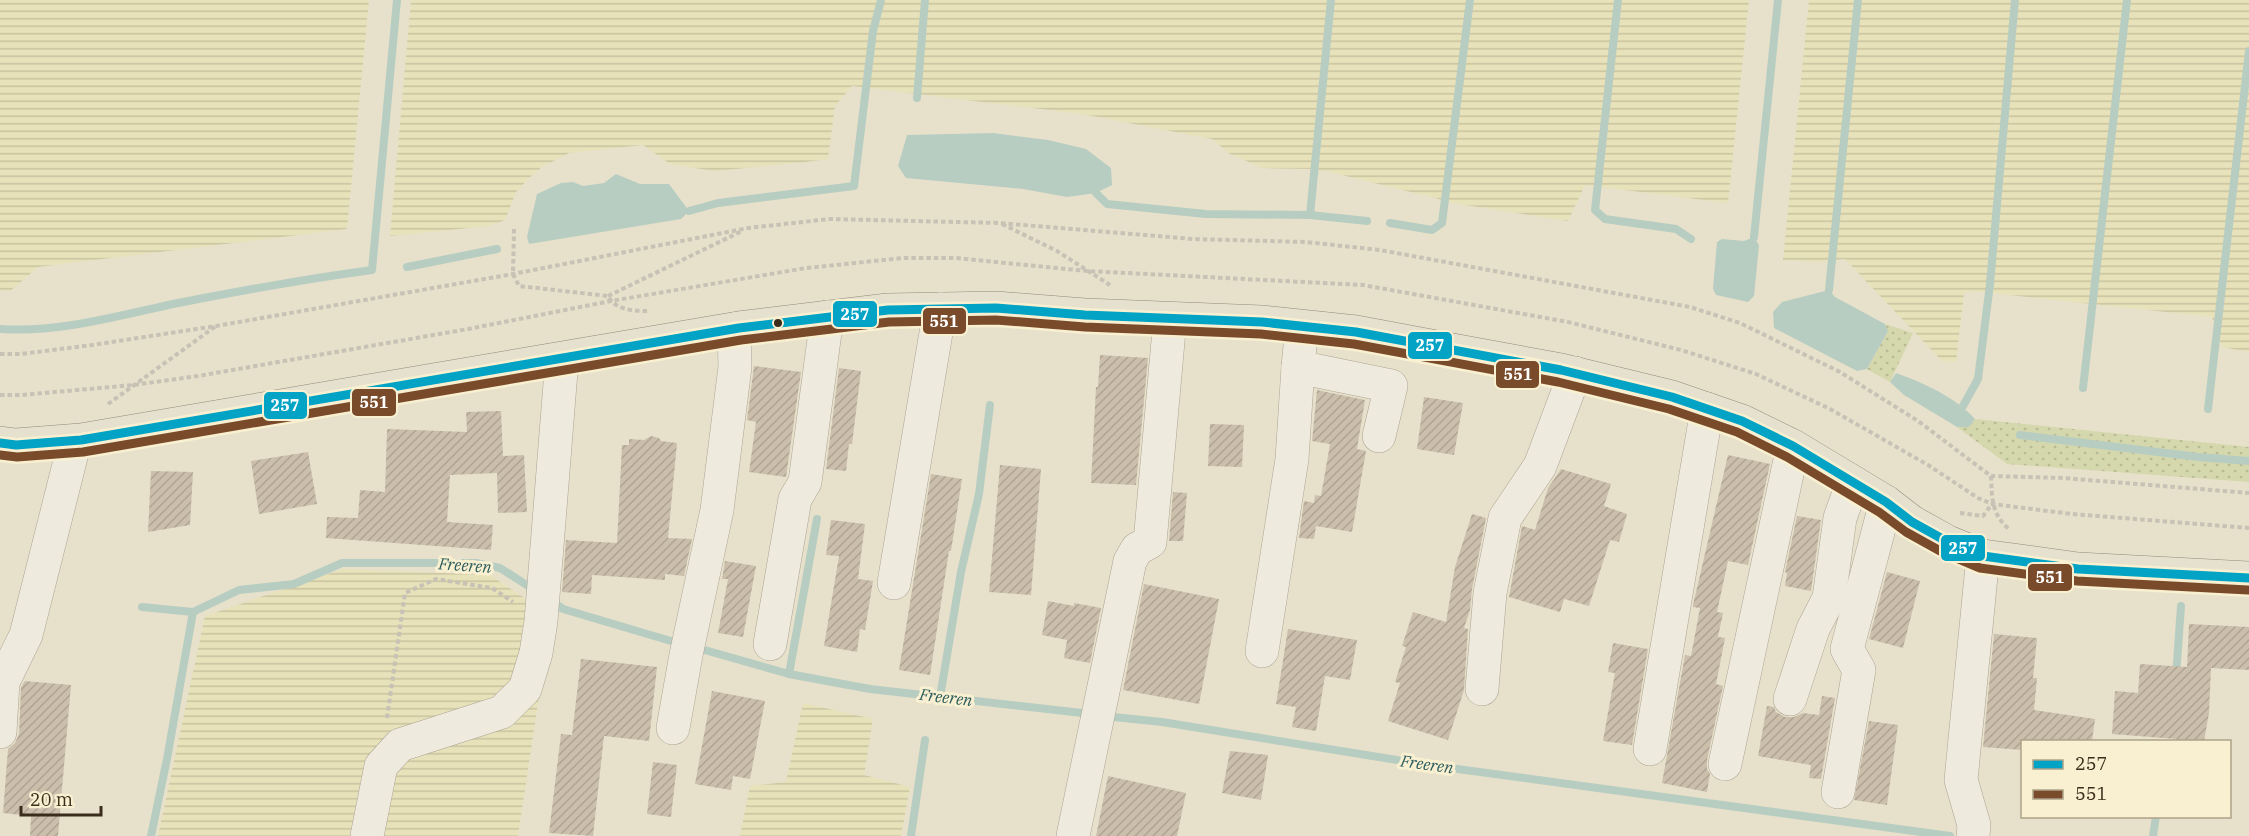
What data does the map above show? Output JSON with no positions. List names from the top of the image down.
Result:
{
  "water": ["Freeren"],
  "lines": ["transit line 257", "transit line 551"],
  "legend": ["257", "551"],
  "scale_bar": "20 m"
}
